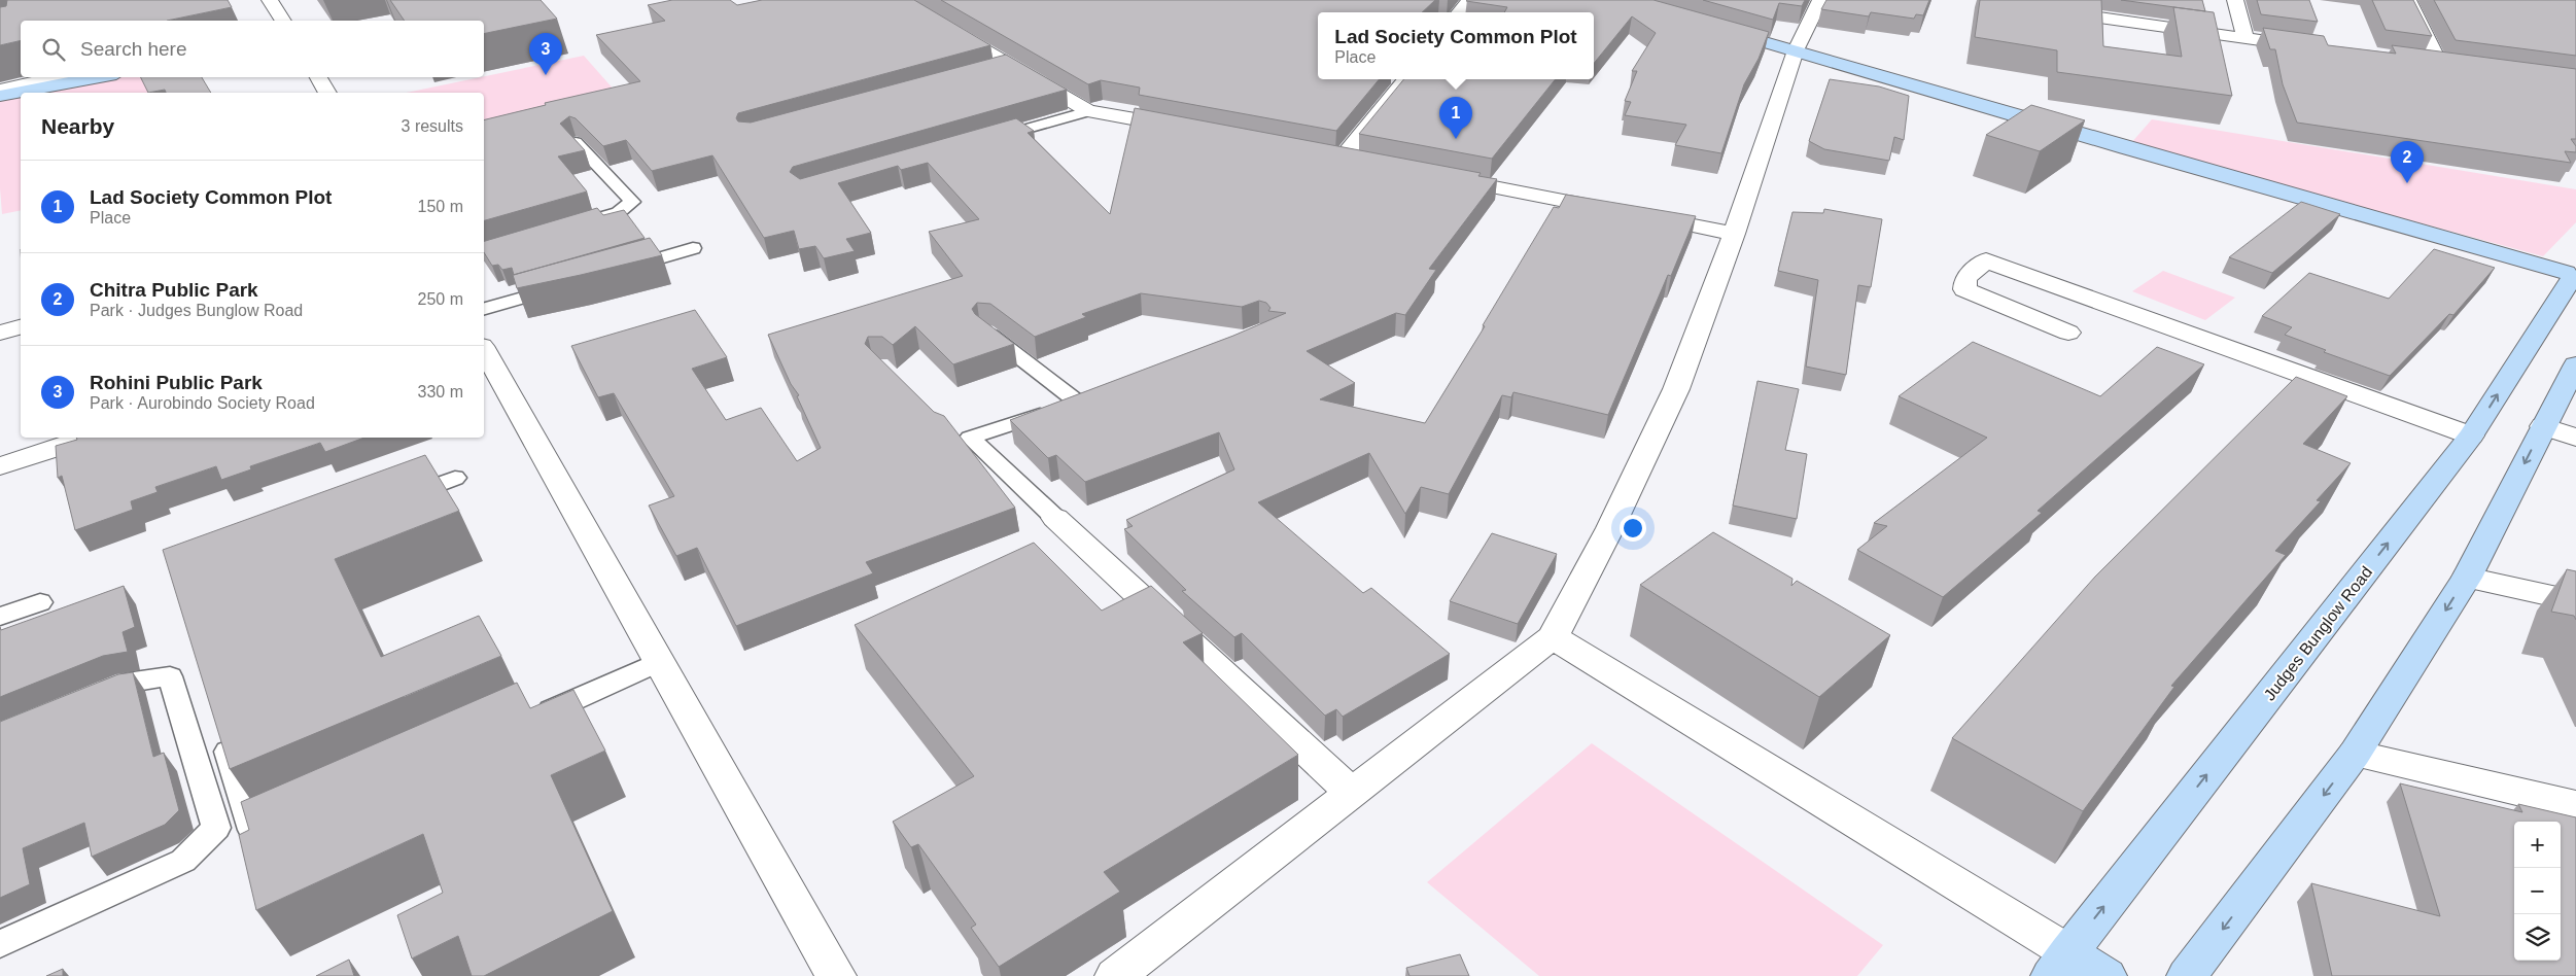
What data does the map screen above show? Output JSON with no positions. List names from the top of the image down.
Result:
{
  "streets": {
    "main road": ["Judges Bunglow Road"]
  },
  "page": {
    "popup": ["Lad Society Common Plot", "Place"],
    "search": "Search here",
    "pins": ["3", "1", "2"],
    "heading": ["Nearby", "3 results"],
    "list": [
      {
        "mark": "1",
        "name": "Lad Society Common Plot",
        "note": "Place",
        "value": "150 m"
      },
      {
        "mark": "2",
        "name": "Chitra Public Park",
        "note": "Park · Judges Bunglow Road",
        "value": "250 m"
      },
      {
        "mark": "3",
        "name": "Rohini Public Park",
        "note": "Park · Aurobindo Society Road",
        "value": "330 m"
      }
    ],
    "map_buttons": ["+", "−"]
  }
}
